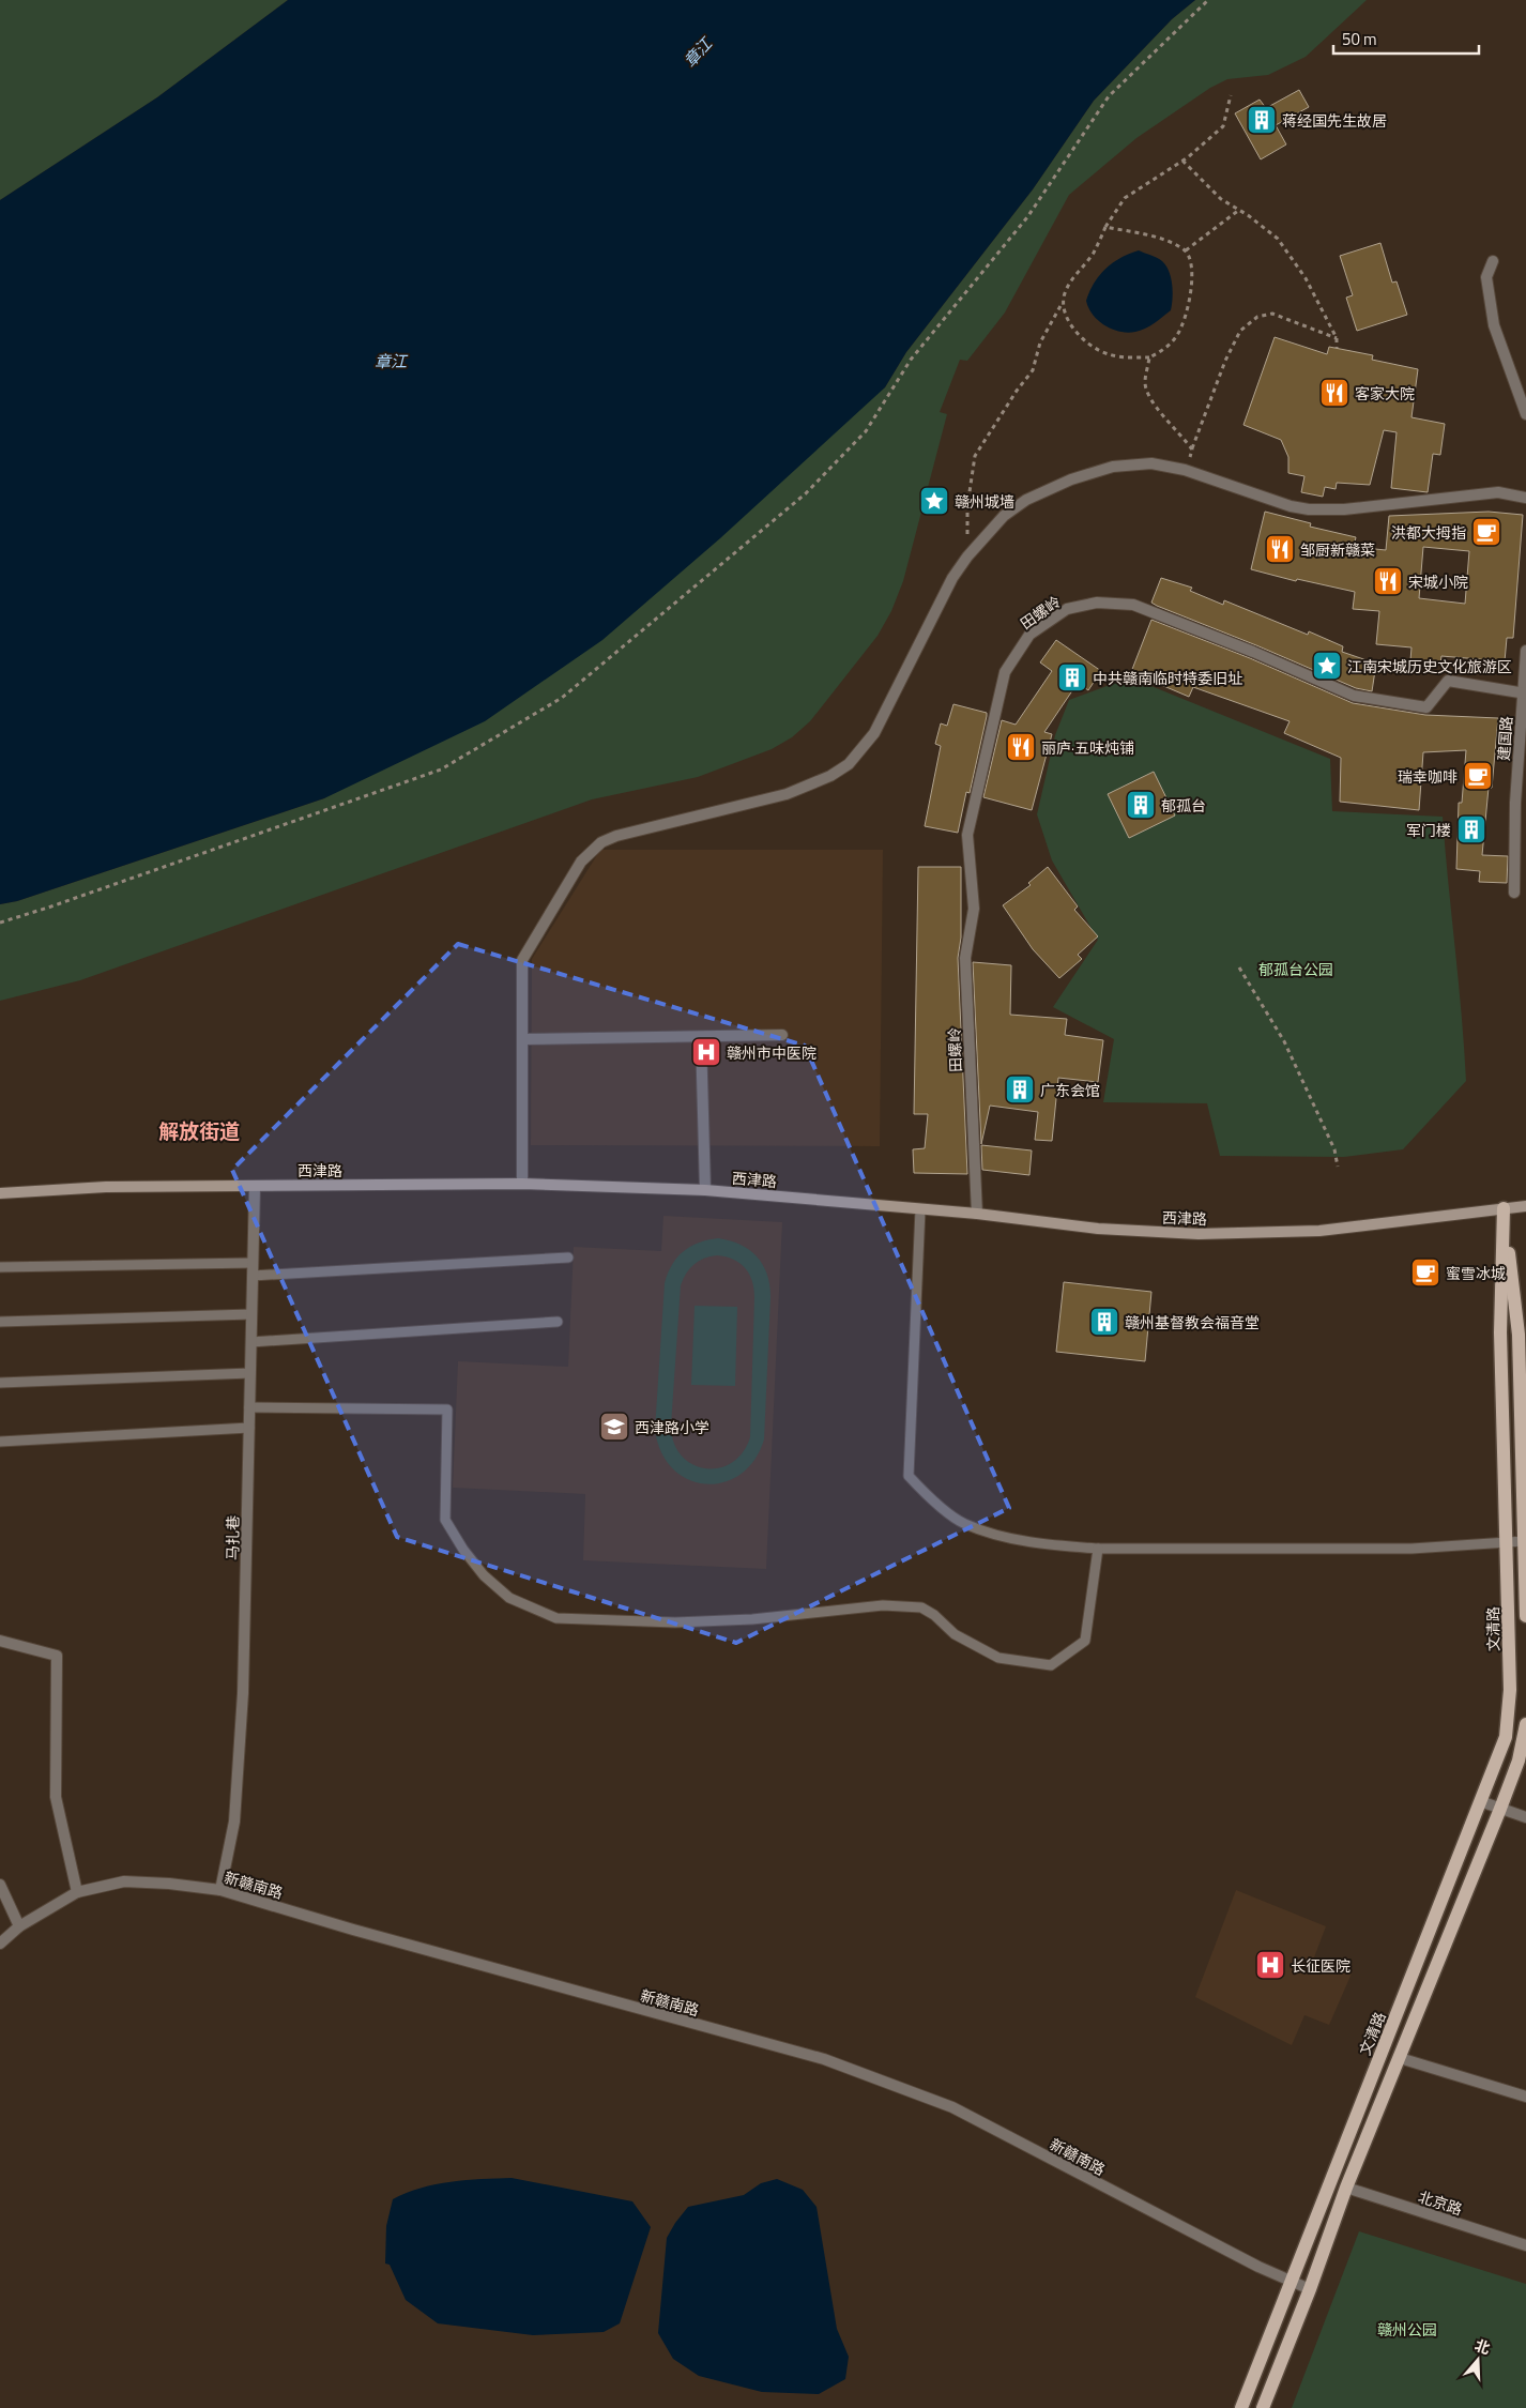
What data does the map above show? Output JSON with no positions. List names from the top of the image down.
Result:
{
  "streets": {
    "main road": ["西津路", "文清路"],
    "street": [
      "田螺岭",
      "建国路",
      "马扎巷",
      "新赣南路",
      "北京路"
    ]
  },
  "crossings": [
    ["田螺岭", "建国路"],
    ["田螺岭", "西津路"],
    ["西津路", "马扎巷"],
    ["西津路", "文清路"],
    ["马扎巷", "新赣南路"],
    ["文清路", "新赣南路"]
  ],
  "districts": ["解放街道"],
  "water": ["章江"],
  "parks": ["郁孤台公园", "赣州公园"],
  "places": {
    "building": [
      "蒋经国先生故居",
      "中共赣南临时特委旧址",
      "郁孤台",
      "军门楼",
      "广东会馆",
      "赣州基督教会福音堂"
    ],
    "restaurant": [
      "客家大院",
      "邹厨新赣菜",
      "宋城小院",
      "丽庐·五味炖铺"
    ],
    "place": ["赣州城墙", "江南宋城历史文化旅游区"],
    "cafe": ["洪都大拇指", "瑞幸咖啡", "蜜雪冰城"],
    "hospital": ["赣州市中医院", "长征医院"],
    "school or university": ["西津路小学"]
  },
  "scale_bar": "50 m",
  "north": "top"
}
